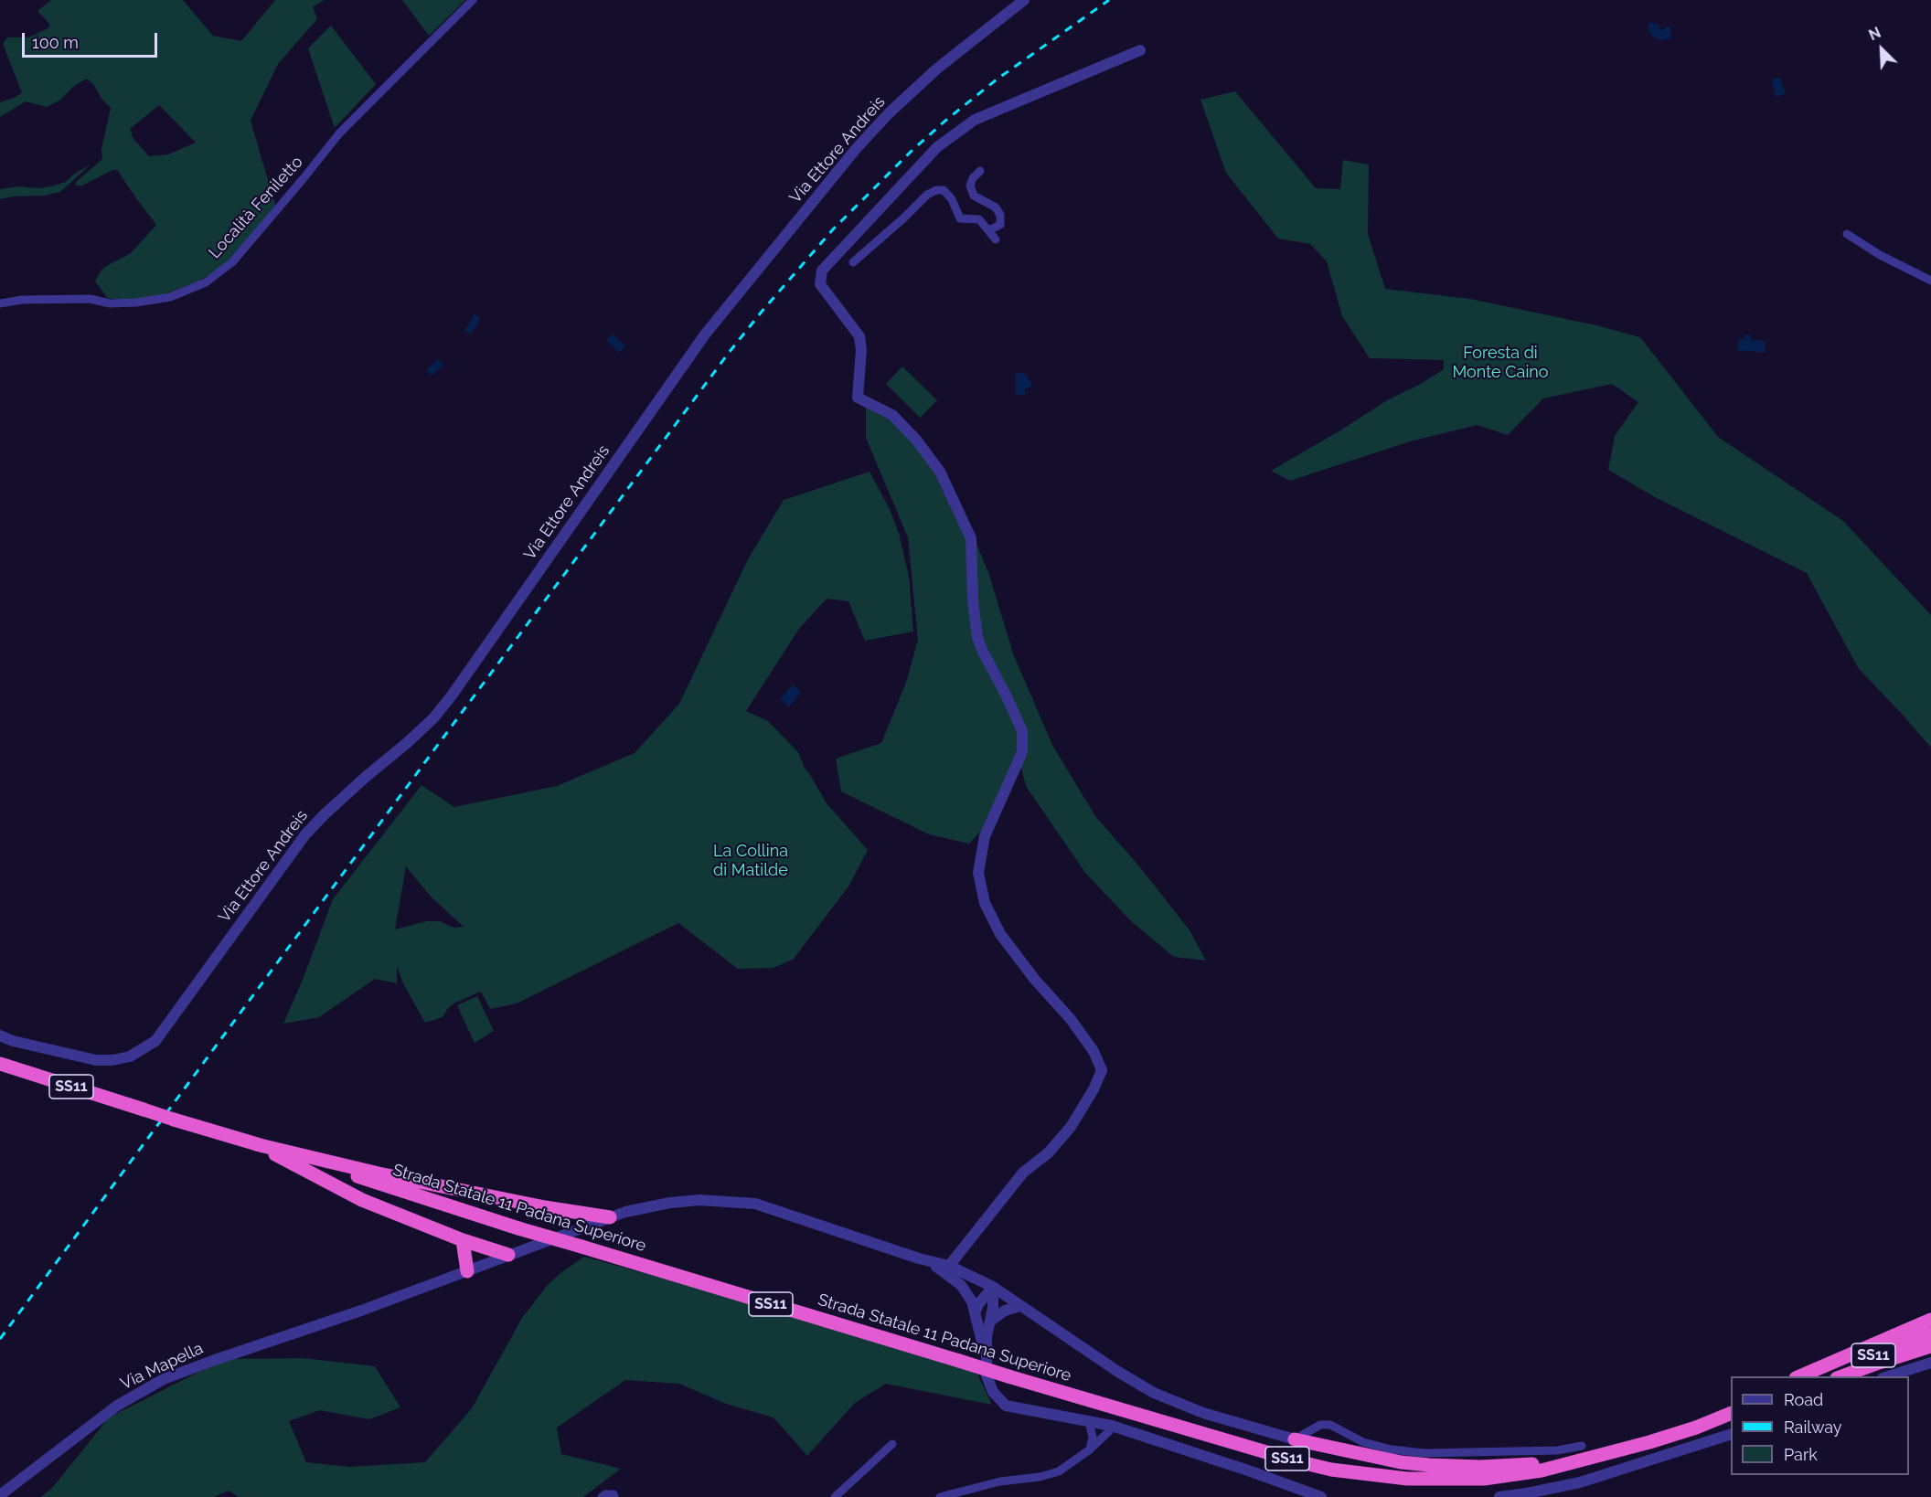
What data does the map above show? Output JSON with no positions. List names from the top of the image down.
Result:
{
  "streets": {
    "highway": ["SS11", "Strada Statale 11 Padana Superiore"],
    "street": ["Via Ettore Andreis", "Località Feniletto", "Via Mapella"]
  },
  "parks": ["Foresta di Monte Caino", "La Collina di Matilde"],
  "legend": ["Road", "Railway", "Park"],
  "scale_bar": "100 m",
  "north": "top left"
}
